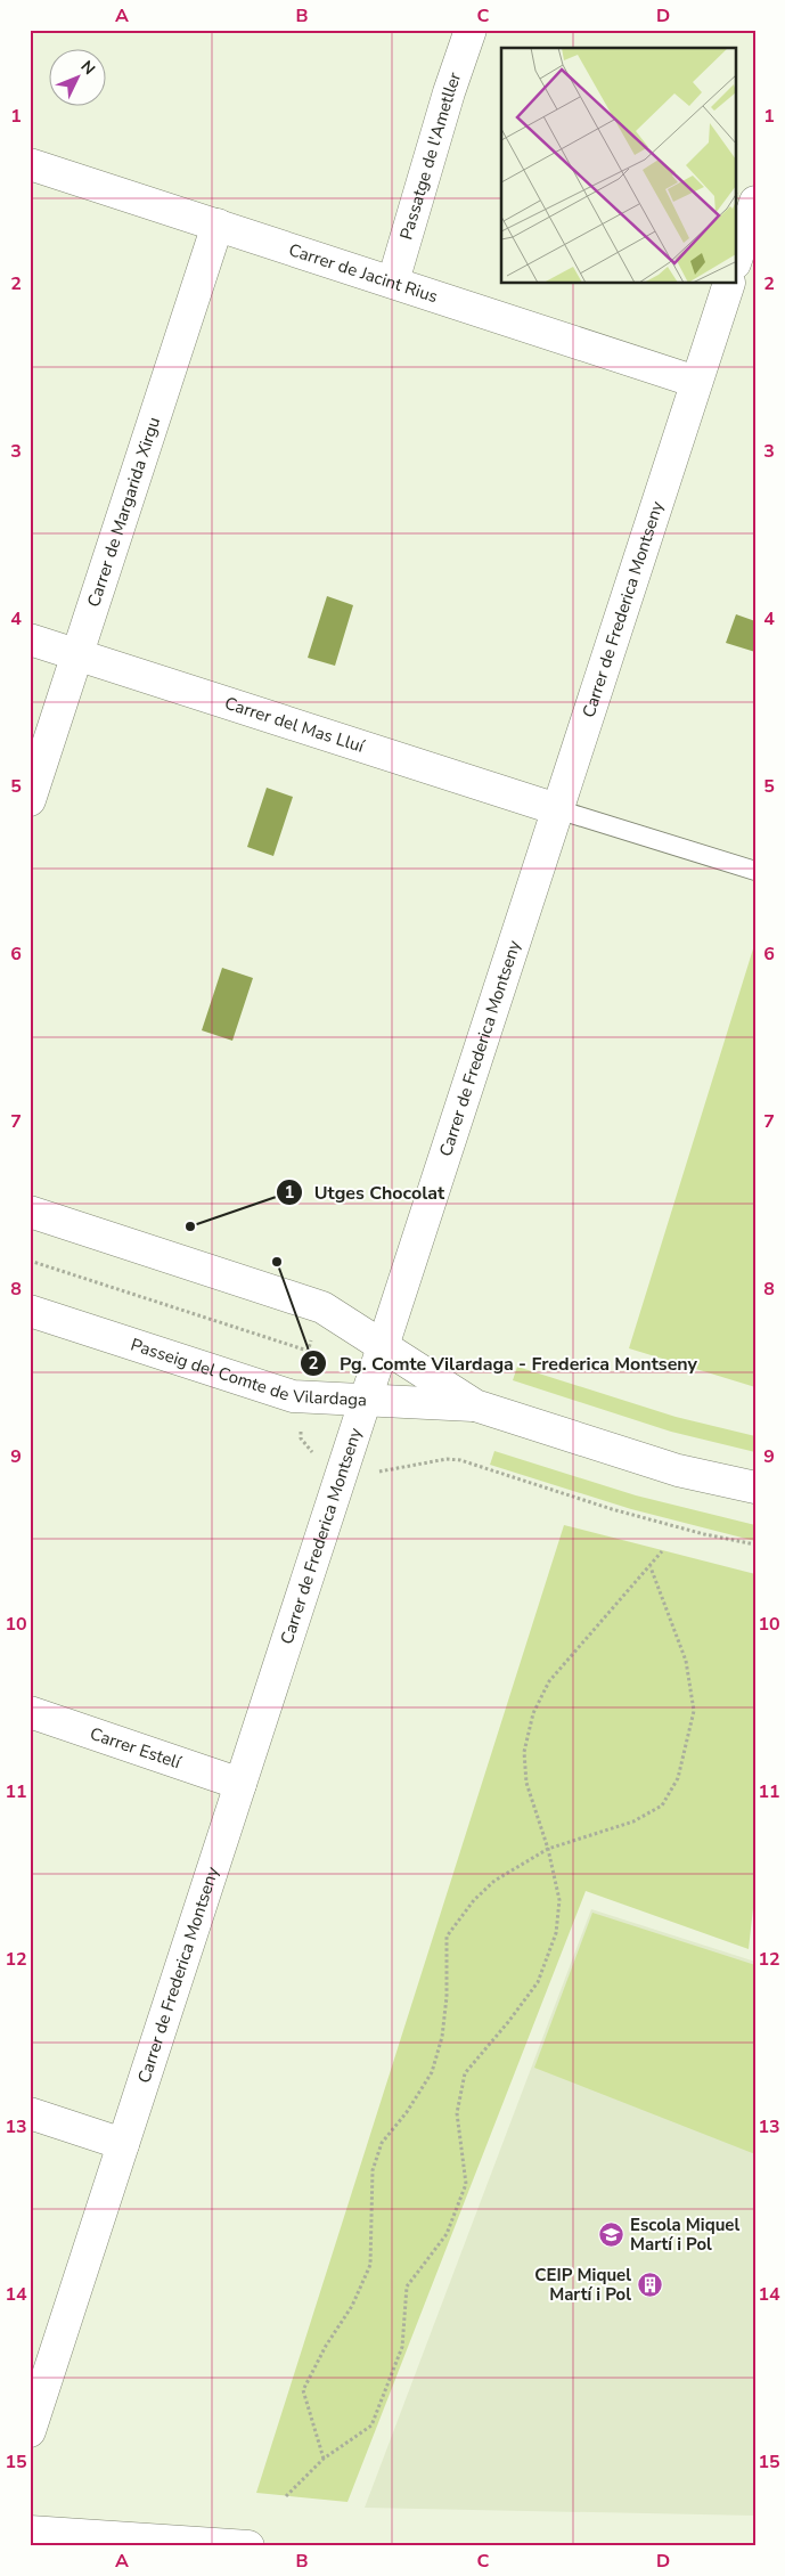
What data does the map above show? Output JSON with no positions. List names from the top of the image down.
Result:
{
  "streets": {
    "street": [
      "Passatge de l'Ametller",
      "Carrer de Jacint Rius",
      "Carrer de Margarida Xirgu",
      "Carrer de Frederica Montseny",
      "Carrer del Mas Lluí",
      "Passeig del Comte de Vilardaga",
      "Carrer Estelí"
    ]
  },
  "crossings": [
    ["Passatge de l'Ametller", "Carrer de Jacint Rius"],
    ["Carrer de Jacint Rius", "Carrer de Margarida Xirgu"],
    ["Carrer de Jacint Rius", "Carrer de Frederica Montseny"],
    ["Carrer de Margarida Xirgu", "Carrer del Mas Lluí"],
    ["Carrer de Frederica Montseny", "Carrer del Mas Lluí"],
    ["Carrer de Frederica Montseny", "Passeig del Comte de Vilardaga"],
    ["Carrer de Frederica Montseny", "Carrer Estelí"]
  ],
  "places": {
    "other": ["Utges Chocolat", "Pg. Comte Vilardaga - Frederica Montseny"],
    "school or university": ["Escola Miquel Martí i Pol"],
    "building": ["CEIP Miquel Martí i Pol"]
  },
  "north": "top right",
  "grid": {
    "columns": [
      "A",
      "B",
      "C",
      "D"
    ],
    "rows": [
      "1",
      "2",
      "3",
      "4",
      "5",
      "6",
      "7",
      "8",
      "9",
      "10",
      "11",
      "12",
      "13",
      "14",
      "15"
    ]
  }
}
